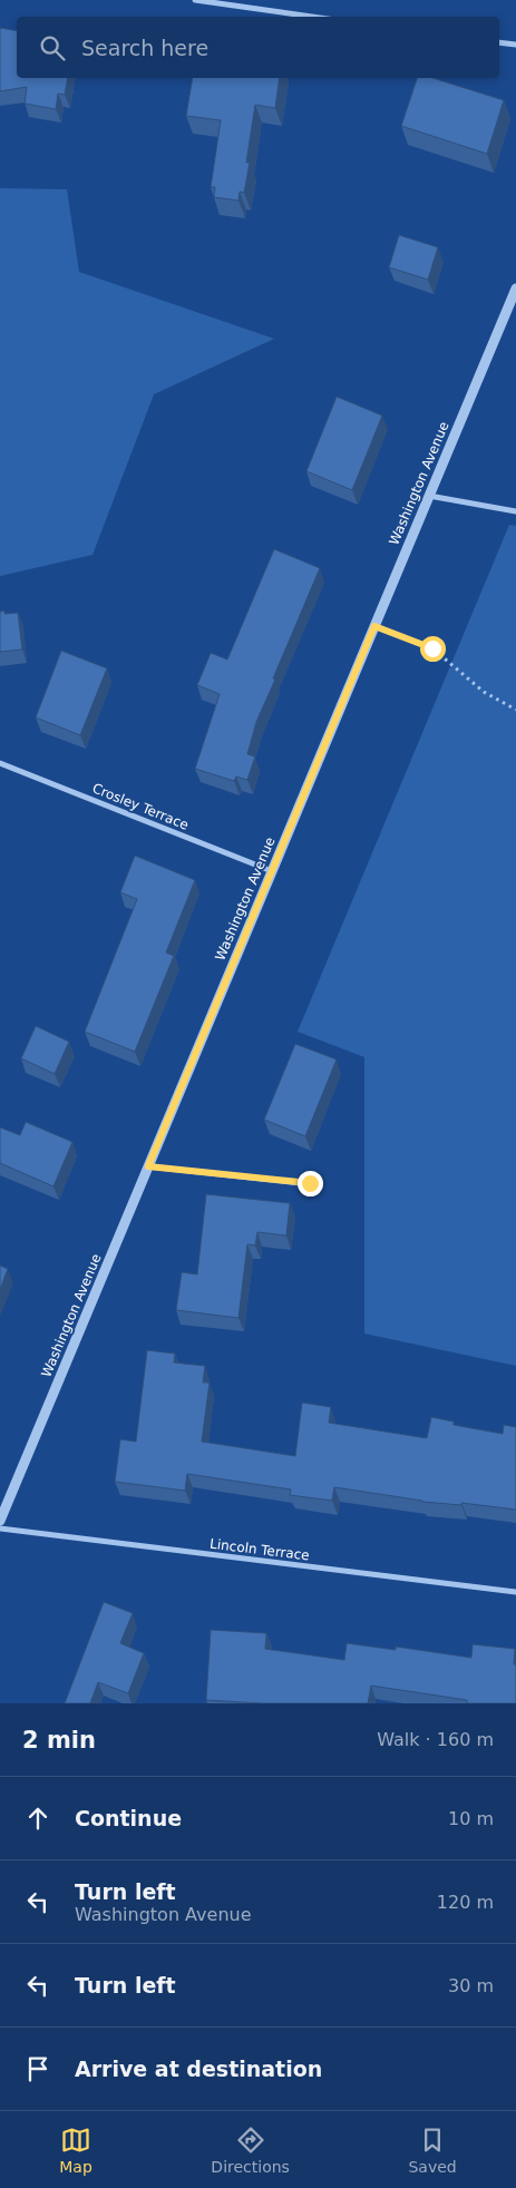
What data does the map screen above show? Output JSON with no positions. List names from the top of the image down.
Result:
{
  "streets": {
    "street": ["Washington Avenue", "Crosley Terrace", "Lincoln Terrace"]
  },
  "crossings": [
    ["Washington Avenue", "Crosley Terrace"]
  ],
  "page": {
    "search": "Search here",
    "heading": ["2 min", "Walk · 160 m"],
    "list": [
      ["Continue", "10 m"],
      ["Turn left", "Washington Avenue", "120 m"],
      ["Turn left", "30 m"],
      "Arrive at destination"
    ],
    "nav": ["Map", "Directions", "Saved"]
  }
}
